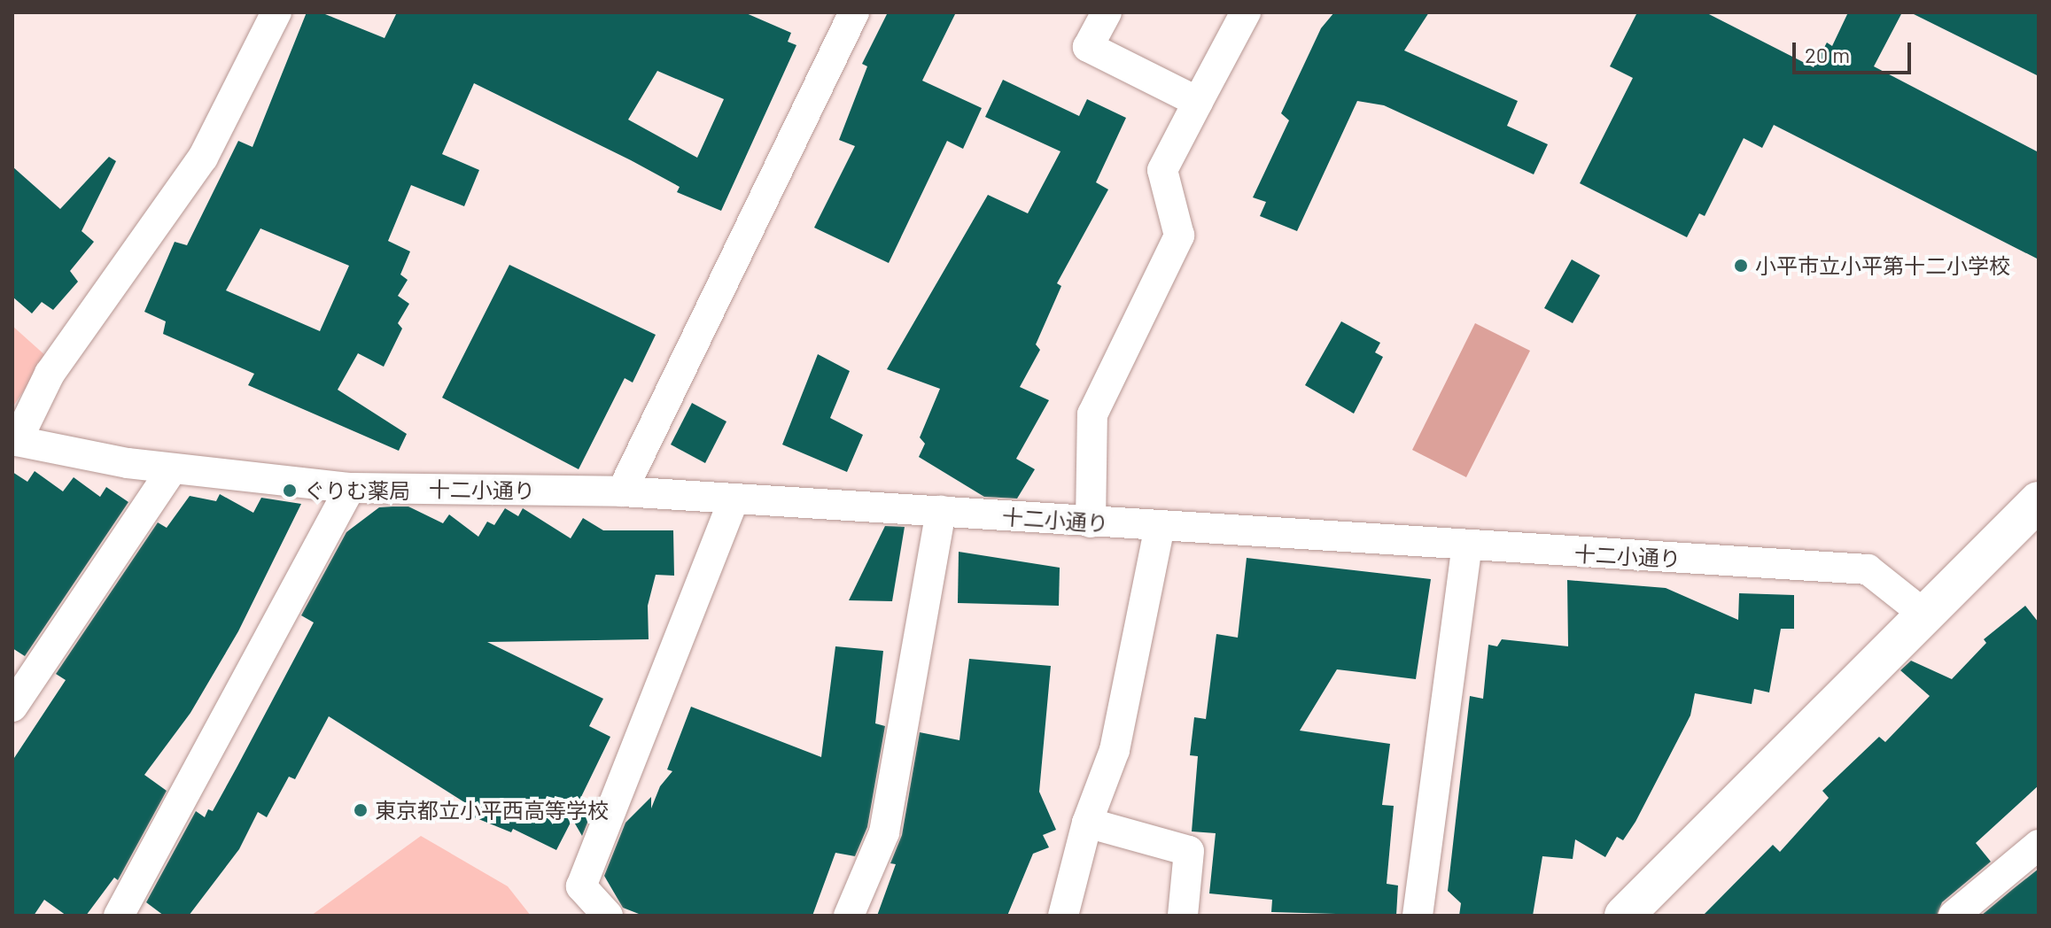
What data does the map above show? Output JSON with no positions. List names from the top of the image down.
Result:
{
  "streets": {
    "street": ["十二小通り"]
  },
  "places": ["小平市立小平第十二小学校", "ぐりむ薬局", "東京都立小平西高等学校"],
  "scale_bar": "20 m"
}
